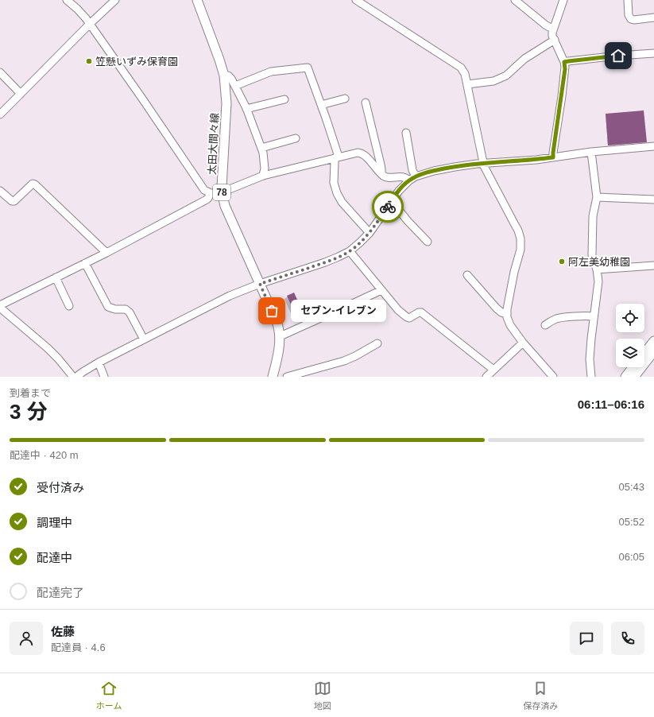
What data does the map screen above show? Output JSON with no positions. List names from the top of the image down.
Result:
{
  "streets": {
    "main road": ["太田大間々線", "78"]
  },
  "places": ["笠懸いずみ保育園", "阿左美幼稚園", "セブン-イレブン"],
  "page": {
    "bubble": "セブン-イレブン",
    "heading": ["3 分", "到着まで", "06:11–06:16"],
    "panel": ["佐藤", "配達員 · 4.6"],
    "bar": "配達中 · 420 m",
    "list": [
      ["受付済み", "05:43"],
      ["調理中", "05:52"],
      ["配達中", "06:05"],
      "配達完了"
    ],
    "tabs": ["ホーム", "地図", "保存済み"]
  }
}
